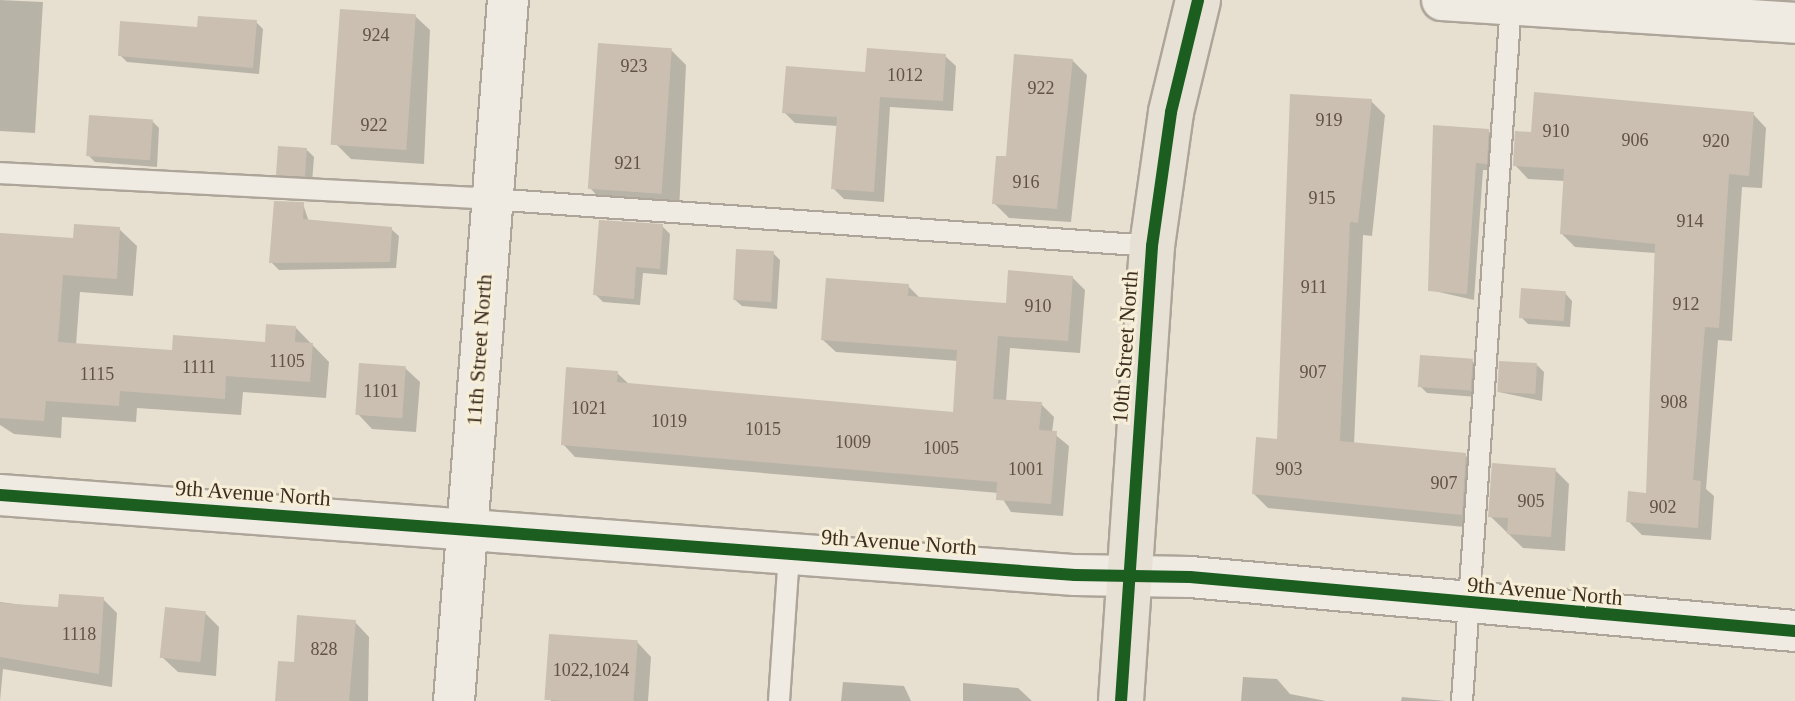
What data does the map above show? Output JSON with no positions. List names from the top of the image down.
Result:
{
  "streets": {
    "main road": ["10th Street North"],
    "street": ["11th Street North", "9th Avenue North"]
  },
  "crossings": [
    ["10th Street North", "9th Avenue North"],
    ["11th Street North", "9th Avenue North"]
  ],
  "house_numbers": [
    "924",
    "923",
    "1012",
    "922",
    "919",
    "922",
    "910",
    "906",
    "920",
    "921",
    "916",
    "915",
    "914",
    "911",
    "912",
    "910",
    "1105",
    "1111",
    "907",
    "1115",
    "1101",
    "908",
    "1021",
    "1019",
    "1015",
    "1009",
    "1005",
    "1001",
    "903",
    "907",
    "905",
    "902",
    "1118",
    "828",
    "1022,1024"
  ]
}
